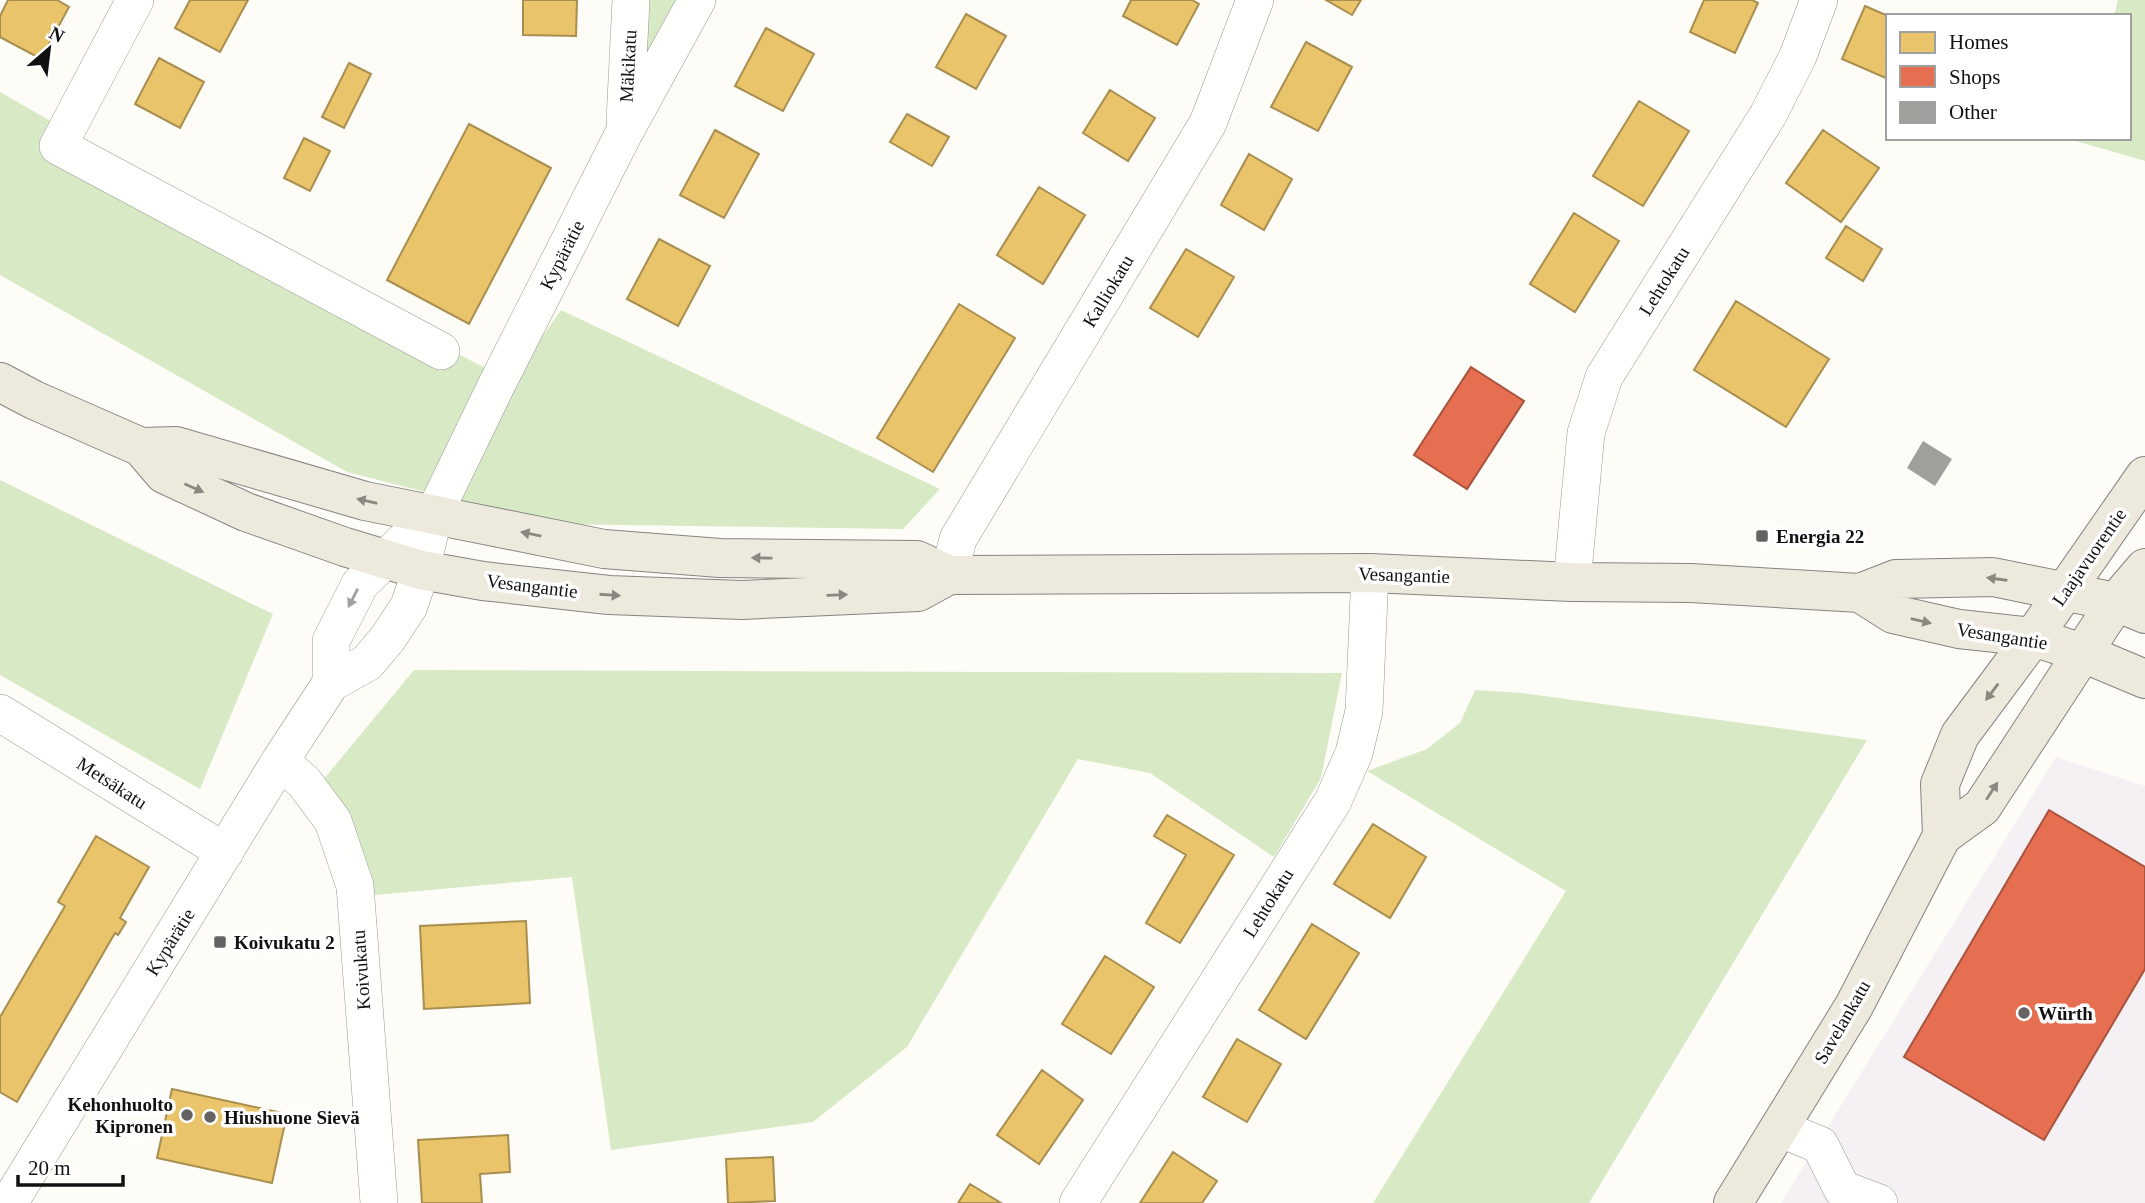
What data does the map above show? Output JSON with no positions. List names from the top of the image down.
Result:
{
  "streets": {
    "main road": ["Laajavuorentie", "Vesangantie", "Savelankatu"],
    "street": [
      "Mäkikatu",
      "Kypärätie",
      "Lehtokatu",
      "Kalliokatu",
      "Metsäkatu",
      "Koivukatu"
    ]
  },
  "crossings": [
    ["Mäkikatu", "Kypärätie"],
    ["Kypärätie", "Vesangantie"],
    ["Kypärätie", "Metsäkatu"],
    ["Kypärätie", "Koivukatu"],
    ["Lehtokatu", "Vesangantie"],
    ["Kalliokatu", "Vesangantie"],
    ["Laajavuorentie", "Vesangantie"],
    ["Laajavuorentie", "Savelankatu"],
    ["Vesangantie", "Savelankatu"]
  ],
  "places": {
    "transit": ["Energia 22", "Koivukatu 2"],
    "other": ["Würth", "Kehonhuolto Kipronen", "Hiushuone Sievä"]
  },
  "legend": ["Homes", "Shops", "Other"],
  "scale_bar": "20 m",
  "north": "top right"
}
